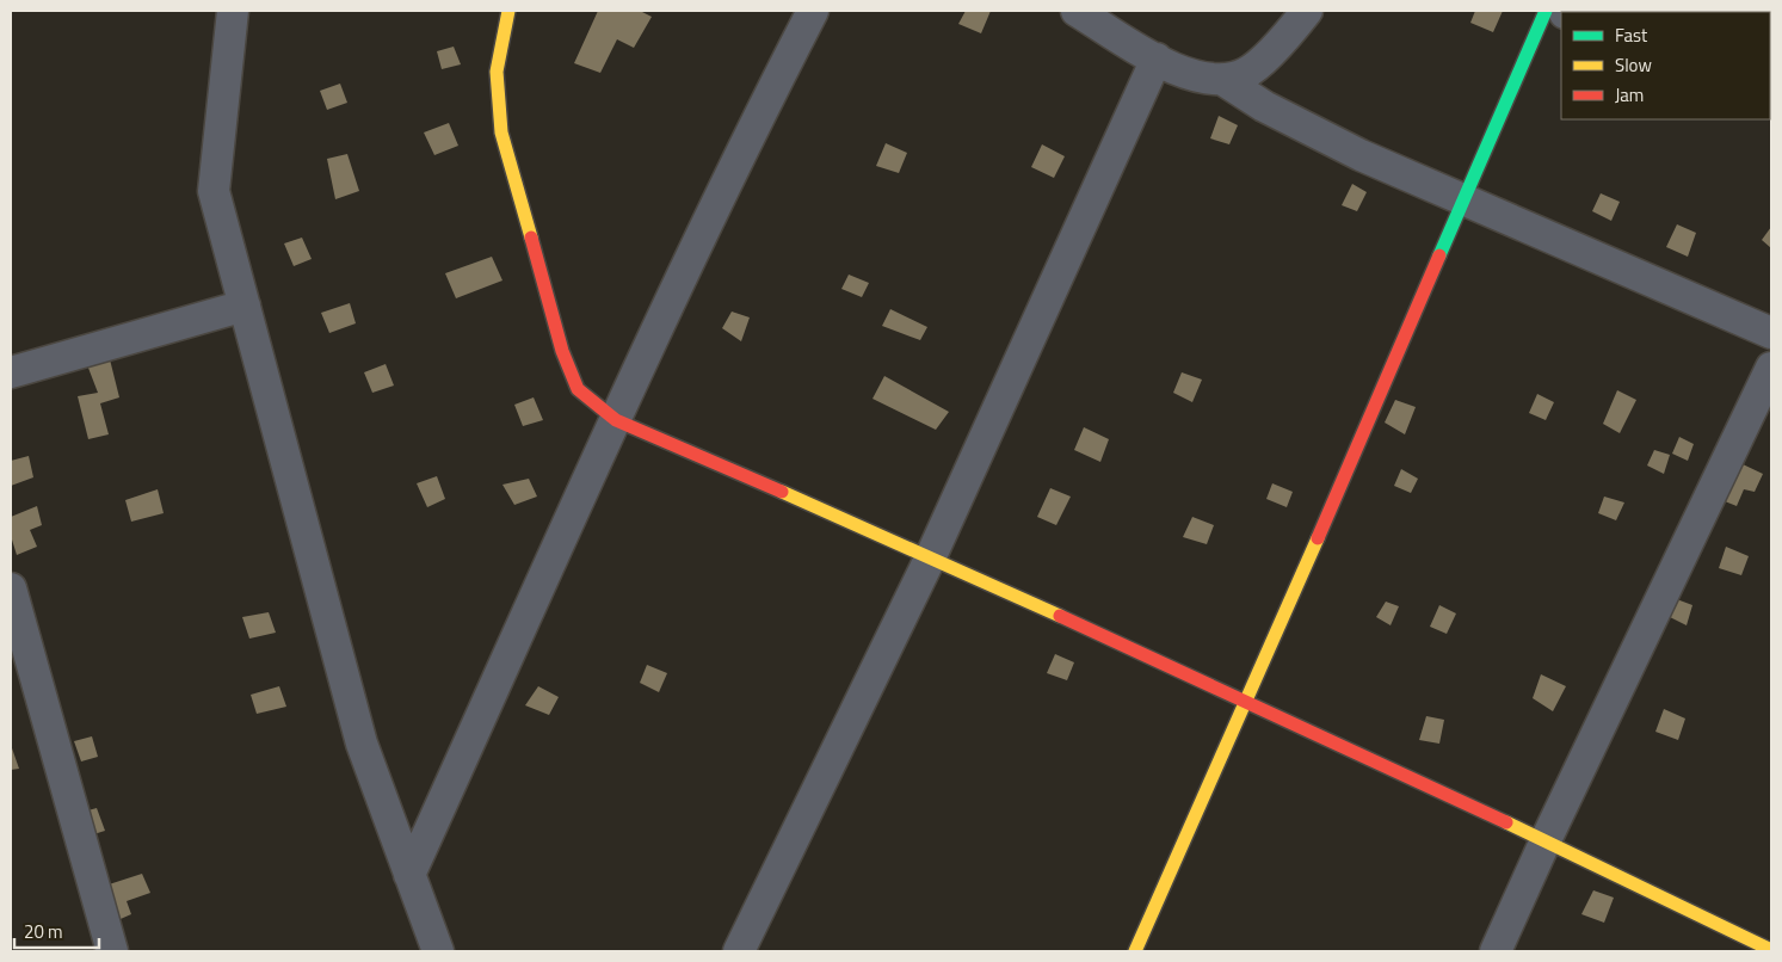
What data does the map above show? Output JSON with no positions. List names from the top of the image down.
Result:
{
  "legend": ["Fast", "Slow", "Jam"],
  "scale_bar": "20 m"
}
